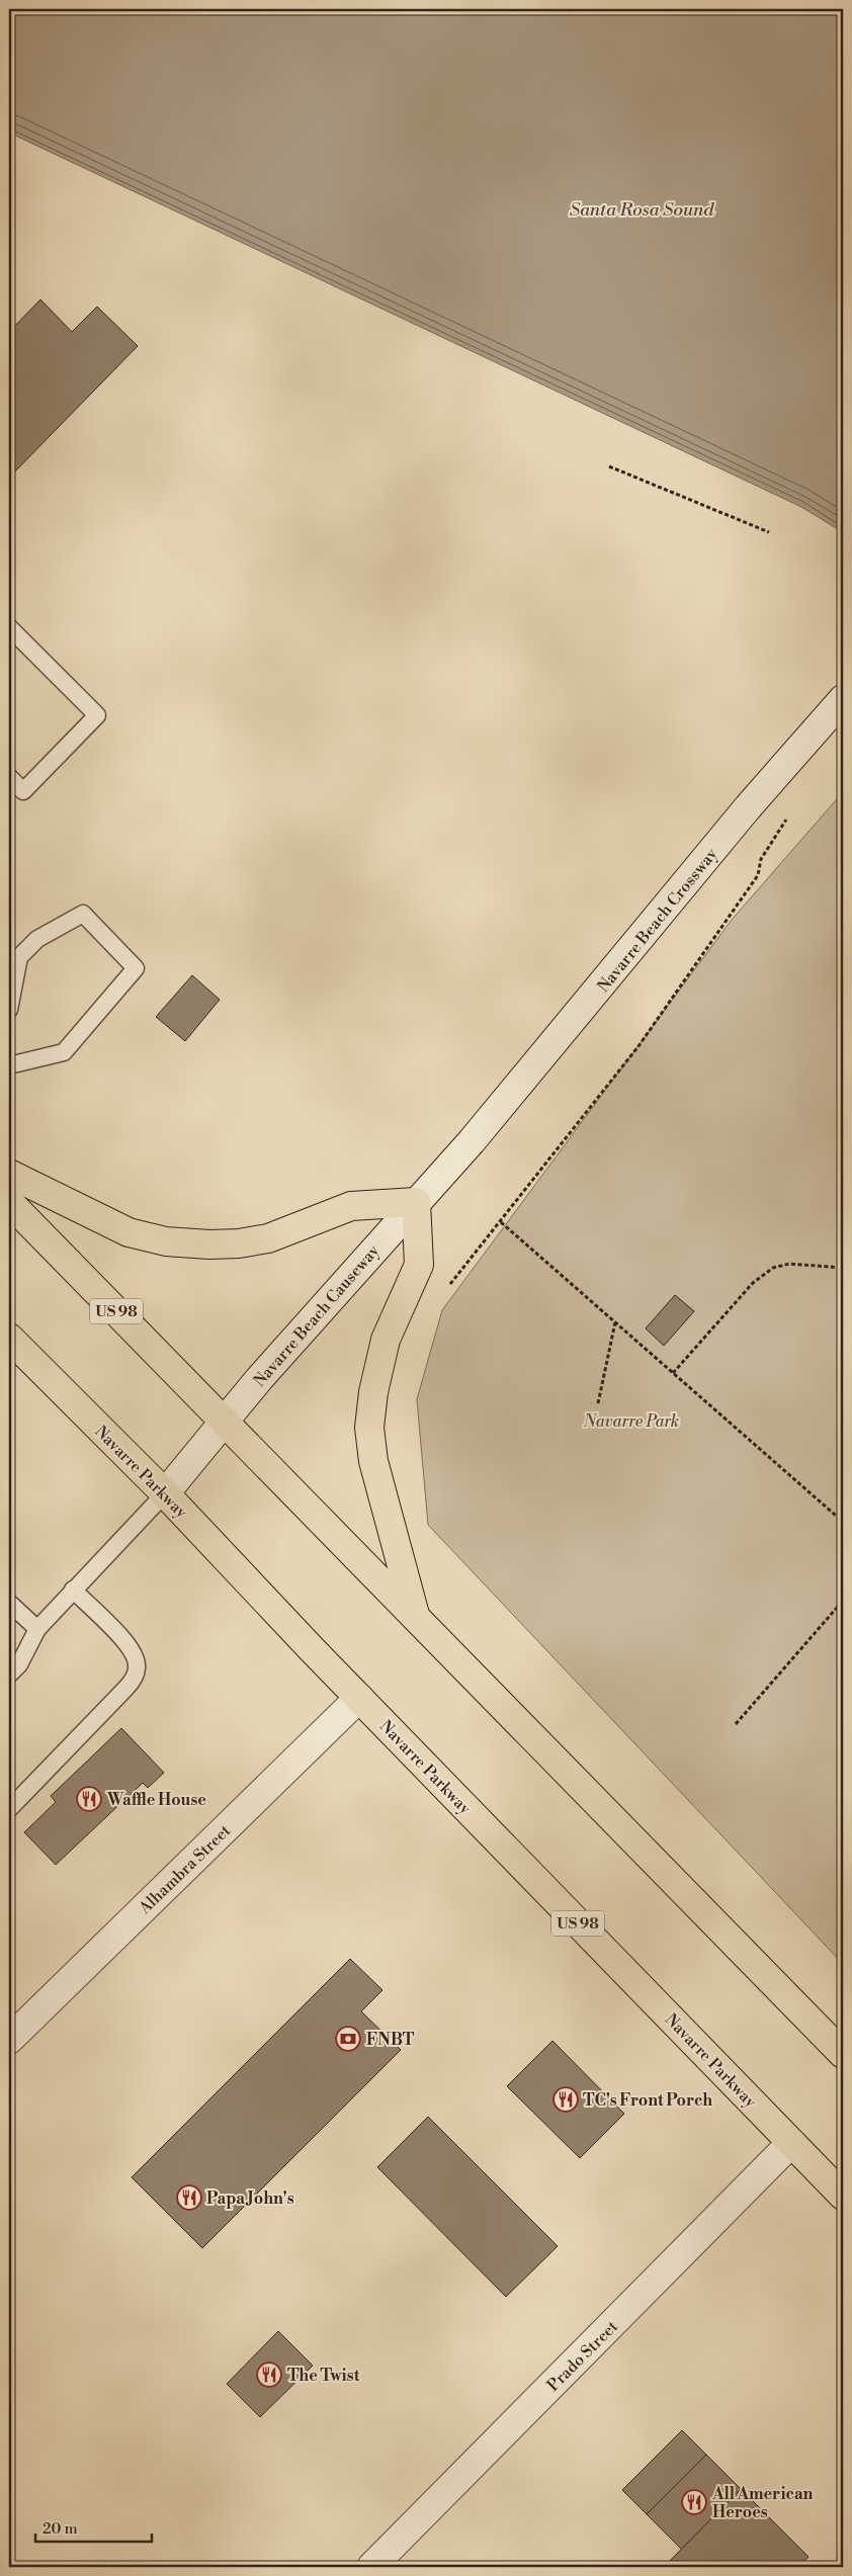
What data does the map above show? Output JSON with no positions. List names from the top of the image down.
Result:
{
  "streets": {
    "highway": ["US 98", "Navarre Parkway"],
    "street": [
      "Navarre Beach Crossway",
      "Navarre Beach Causeway",
      "Alhambra Street",
      "Prado Street"
    ]
  },
  "crossings": [
    ["Navarre Beach Crossway", "Navarre Beach Causeway"],
    ["US 98", "Navarre Beach Causeway"],
    ["Navarre Beach Causeway", "Navarre Parkway"],
    ["Navarre Parkway", "Alhambra Street"],
    ["Navarre Parkway", "Prado Street"]
  ],
  "water": ["Santa Rosa Sound"],
  "parks": ["Navarre Park"],
  "places": {
    "restaurant": [
      "Waffle House",
      "TC's Front Porch",
      "Papa John's",
      "The Twist",
      "All American Heroes"
    ],
    "bank": ["FNBT"]
  },
  "scale_bar": "20 m"
}
